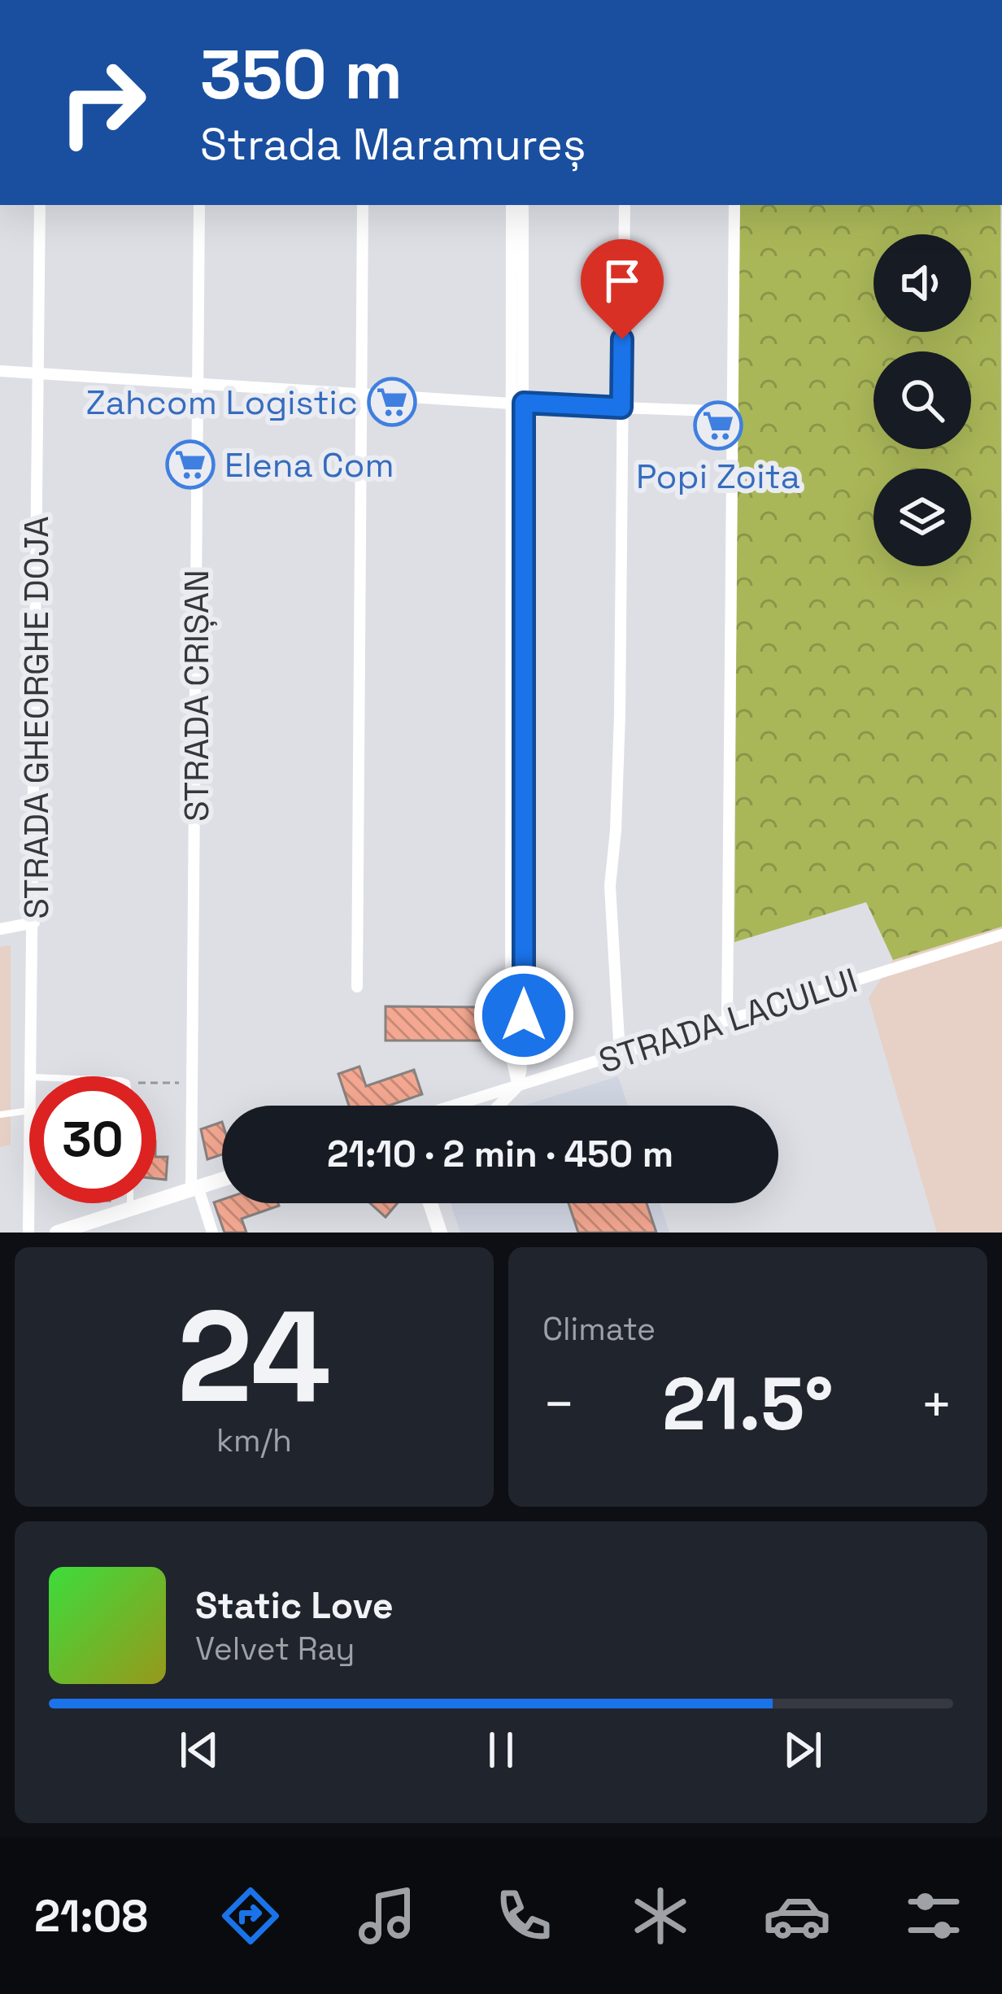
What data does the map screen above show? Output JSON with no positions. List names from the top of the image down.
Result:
{
  "streets": {
    "street": ["STRADA CRIȘAN", "STRADA GHEORGHE DOJA", "STRADA LACULUI"]
  },
  "places": {
    "supermarket": ["Zahcom Logistic", "Popi Zoita", "Elena Com"]
  },
  "page": {
    "turn": ["350 m", "Strada Maramureș"],
    "limit": "30",
    "trip": "21:10 · 2 min · 450 m",
    "tile": [
      ["24", "km/h"],
      "Climate"
    ],
    "heat": ["−", "21.5°", "+"],
    "song": ["Static Love", "Velvet Ray"],
    "tabs": "21:08"
  }
}
